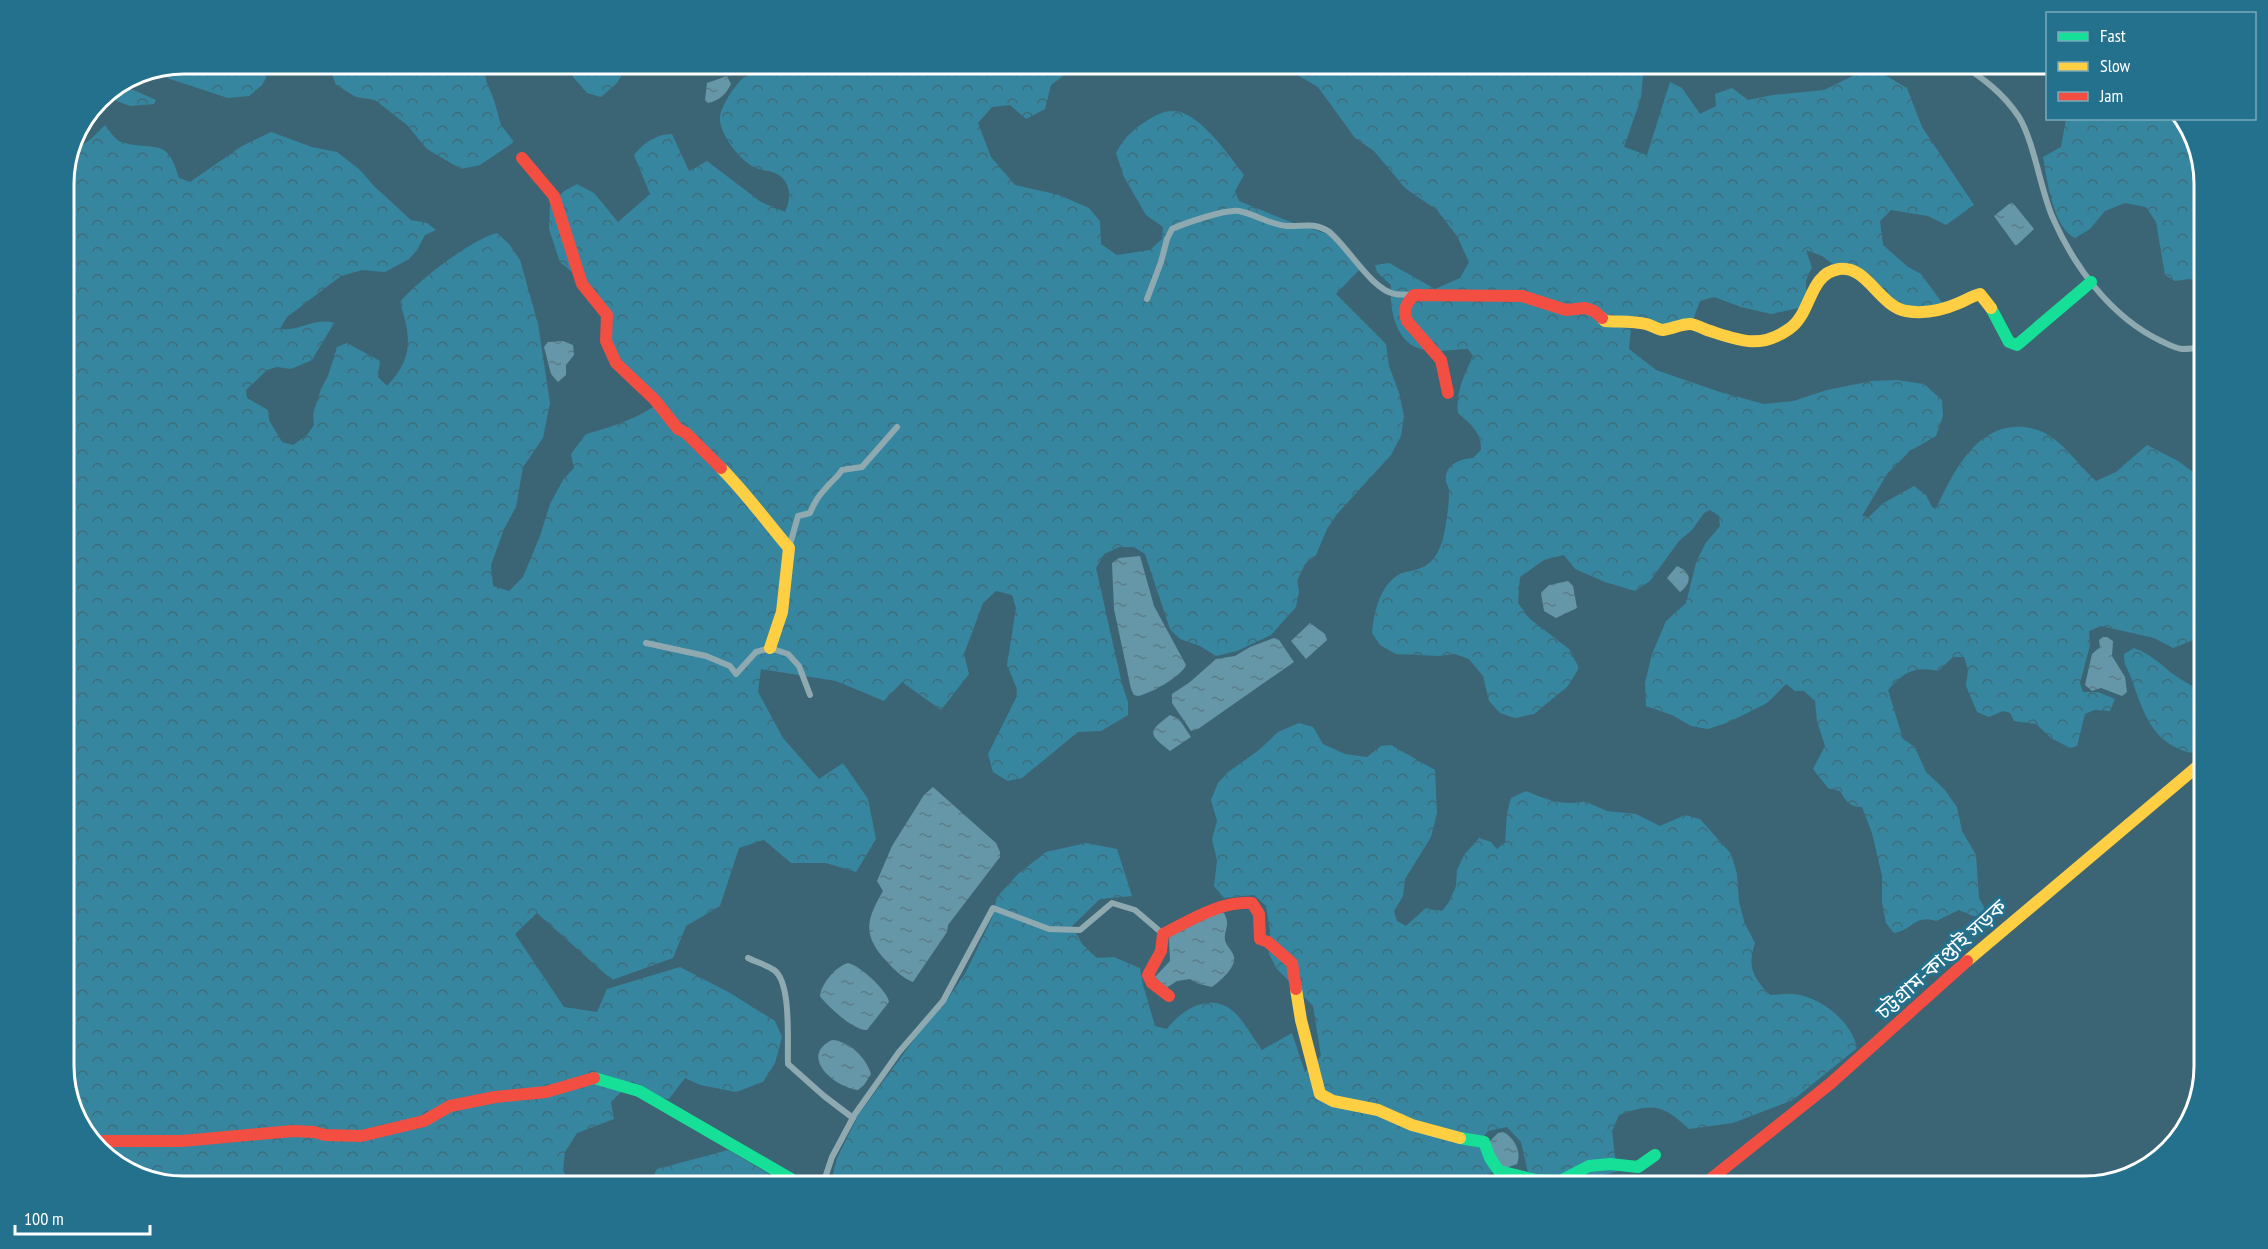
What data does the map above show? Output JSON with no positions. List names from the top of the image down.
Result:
{
  "streets": {
    "street": ["চট্টগ্রাম-কাপ্তাই সড়ক"]
  },
  "legend": ["Fast", "Slow", "Jam"],
  "scale_bar": "100 m"
}
